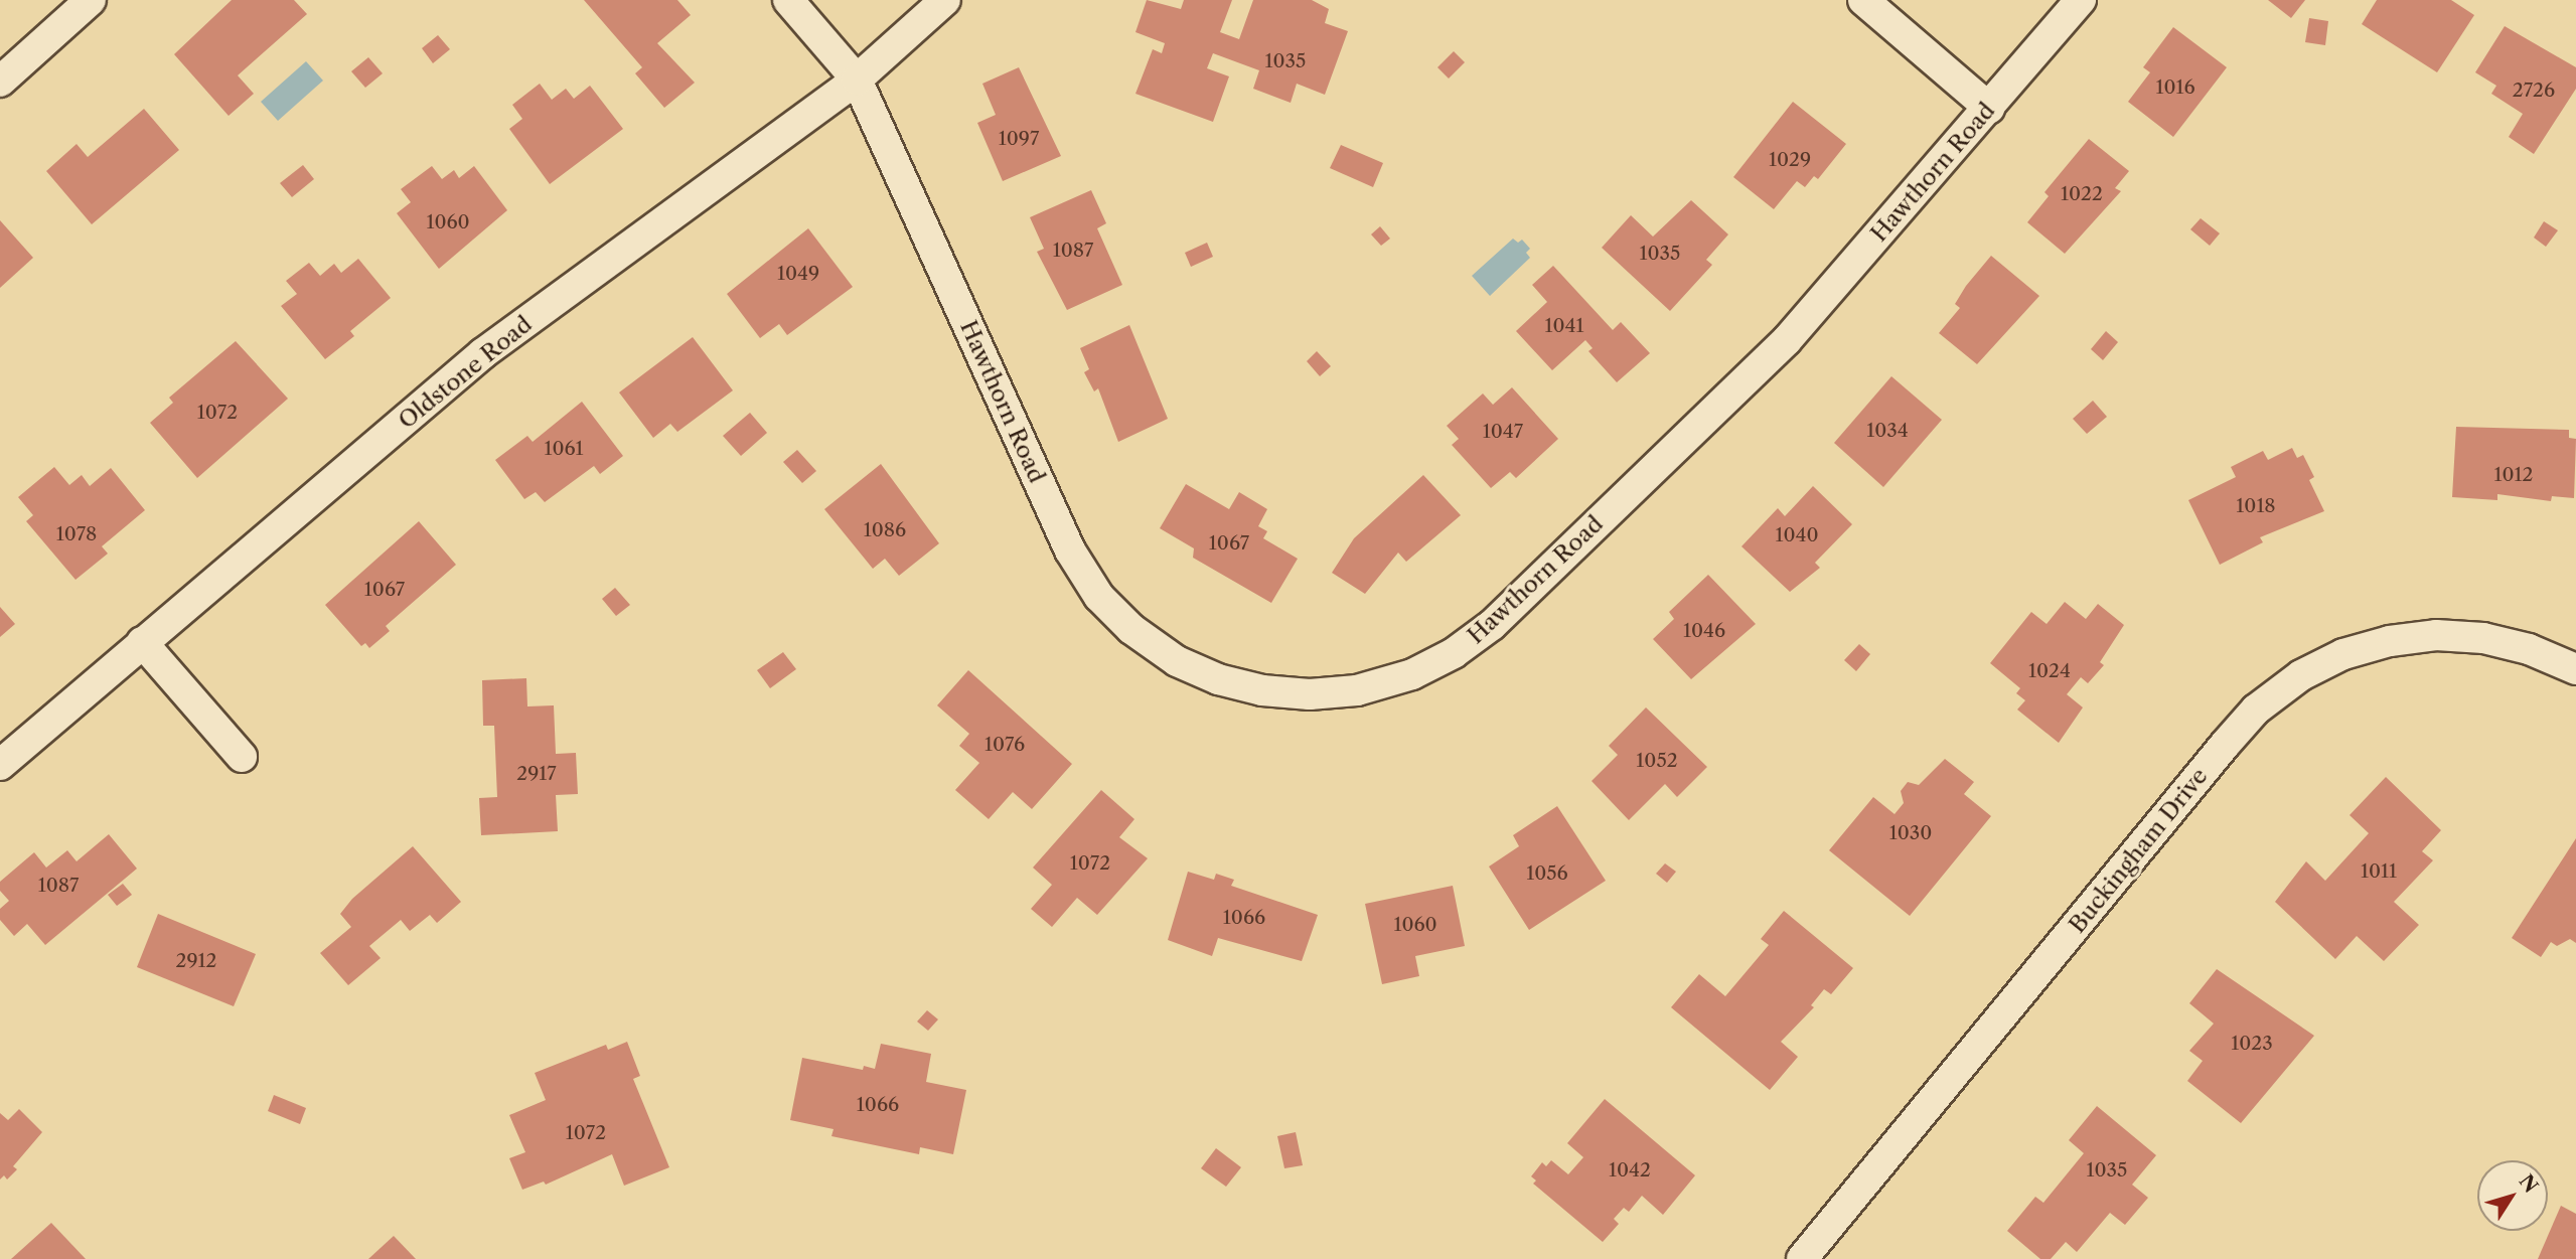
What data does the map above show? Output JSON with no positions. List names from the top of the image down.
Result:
{
  "streets": {
    "street": ["Hawthorn Road", "Oldstone Road", "Buckingham Drive"]
  },
  "crossings": [
    ["Hawthorn Road", "Oldstone Road"]
  ],
  "house_numbers": [
    "1035",
    "1016",
    "2726",
    "1097",
    "1029",
    "1022",
    "1060",
    "1087",
    "1035",
    "1049",
    "1041",
    "1072",
    "1034",
    "1047",
    "1061",
    "1012",
    "1018",
    "1086",
    "1078",
    "1040",
    "1067",
    "1067",
    "1046",
    "1024",
    "1076",
    "1052",
    "2917",
    "1030",
    "1072",
    "1011",
    "1056",
    "1087",
    "1066",
    "1060",
    "2912",
    "1023",
    "1066",
    "1072",
    "1042",
    "1035"
  ],
  "north": "top right"
}
